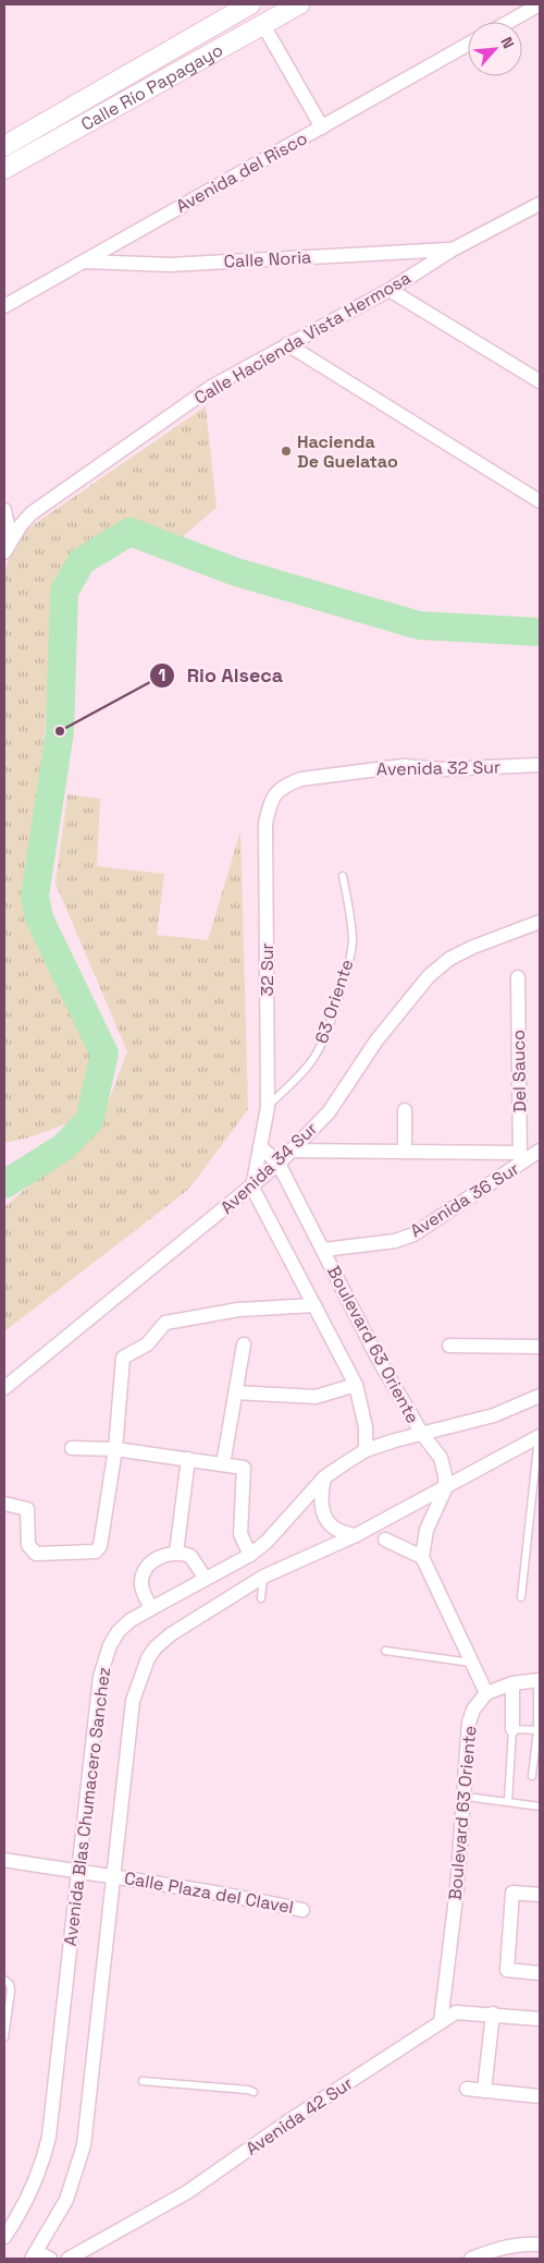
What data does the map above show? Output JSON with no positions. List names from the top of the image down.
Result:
{
  "streets": {
    "main road": ["Calle Río Papagayo"],
    "street": [
      "Avenida del Risco",
      "Calle Noria",
      "Calle Hacienda Vista Hermosa",
      "Avenida 32 Sur",
      "32 Sur",
      "Del Sauco",
      "Avenida 34 Sur",
      "Avenida 36 Sur",
      "Boulevard 63 Oriente",
      "Avenida Blas Chumacero Sanchez",
      "Calle Plaza del Clavel",
      "Avenida 42 Sur"
    ],
    "lane": ["63 Oriente"]
  },
  "crossings": [
    ["Avenida del Risco", "Calle Noria"],
    ["Calle Noria", "Calle Hacienda Vista Hermosa"],
    ["Avenida 32 Sur", "32 Sur"],
    ["32 Sur", "63 Oriente"],
    ["32 Sur", "Avenida 34 Sur"],
    ["32 Sur", "Boulevard 63 Oriente"],
    ["Del Sauco", "Avenida 36 Sur"],
    ["Avenida 34 Sur", "Boulevard 63 Oriente"],
    ["Avenida 36 Sur", "Boulevard 63 Oriente"],
    ["Boulevard 63 Oriente", "Avenida Blas Chumacero Sanchez"],
    ["Boulevard 63 Oriente", "Avenida 42 Sur"],
    ["Avenida Blas Chumacero Sanchez", "Calle Plaza del Clavel"]
  ],
  "places": ["Hacienda De Guelatao", "Rio Alseca"],
  "north": "top right"
}
